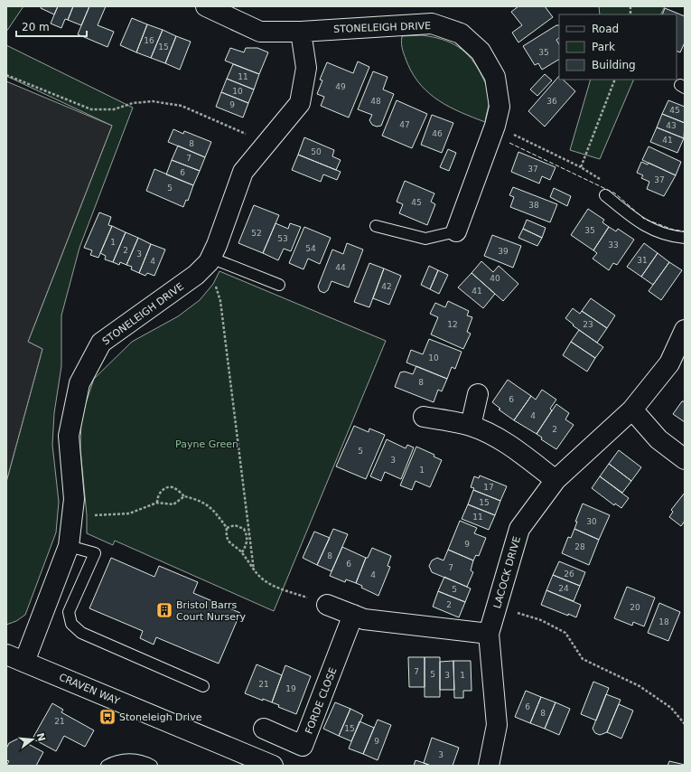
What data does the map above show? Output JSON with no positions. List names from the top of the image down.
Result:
{
  "streets": {
    "street": [
      "STONELEIGH DRIVE",
      "LACOCK DRIVE",
      "CRAVEN WAY",
      "FORDE CLOSE"
    ]
  },
  "crossings": [
    ["STONELEIGH DRIVE", "CRAVEN WAY"]
  ],
  "parks": ["Payne Green"],
  "places": {
    "building": ["Bristol Barrs Court Nursery"],
    "bus stop": ["Stoneleigh Drive"]
  },
  "house_numbers": [
    "16",
    "15",
    "35",
    "11",
    "49",
    "10",
    "48",
    "36",
    "9",
    "45",
    "47",
    "43",
    "46",
    "41",
    "8",
    "50",
    "7",
    "37",
    "6",
    "37",
    "5",
    "45",
    "38",
    "35",
    "52",
    "53",
    "1",
    "33",
    "54",
    "2",
    "39",
    "3",
    "31",
    "4",
    "44",
    "40",
    "42",
    "41",
    "12",
    "23",
    "10",
    "8",
    "6",
    "4",
    "2",
    "5",
    "3",
    "1",
    "17",
    "15",
    "11",
    "30",
    "9",
    "28",
    "8",
    "6",
    "7",
    "26",
    "4",
    "24",
    "5",
    "2",
    "20",
    "18",
    "7",
    "5",
    "3",
    "1",
    "21",
    "19",
    "6",
    "8",
    "21",
    "15",
    "9",
    "3"
  ],
  "legend": ["Road", "Park", "Building"],
  "scale_bar": "20 m",
  "north": "right"
}
